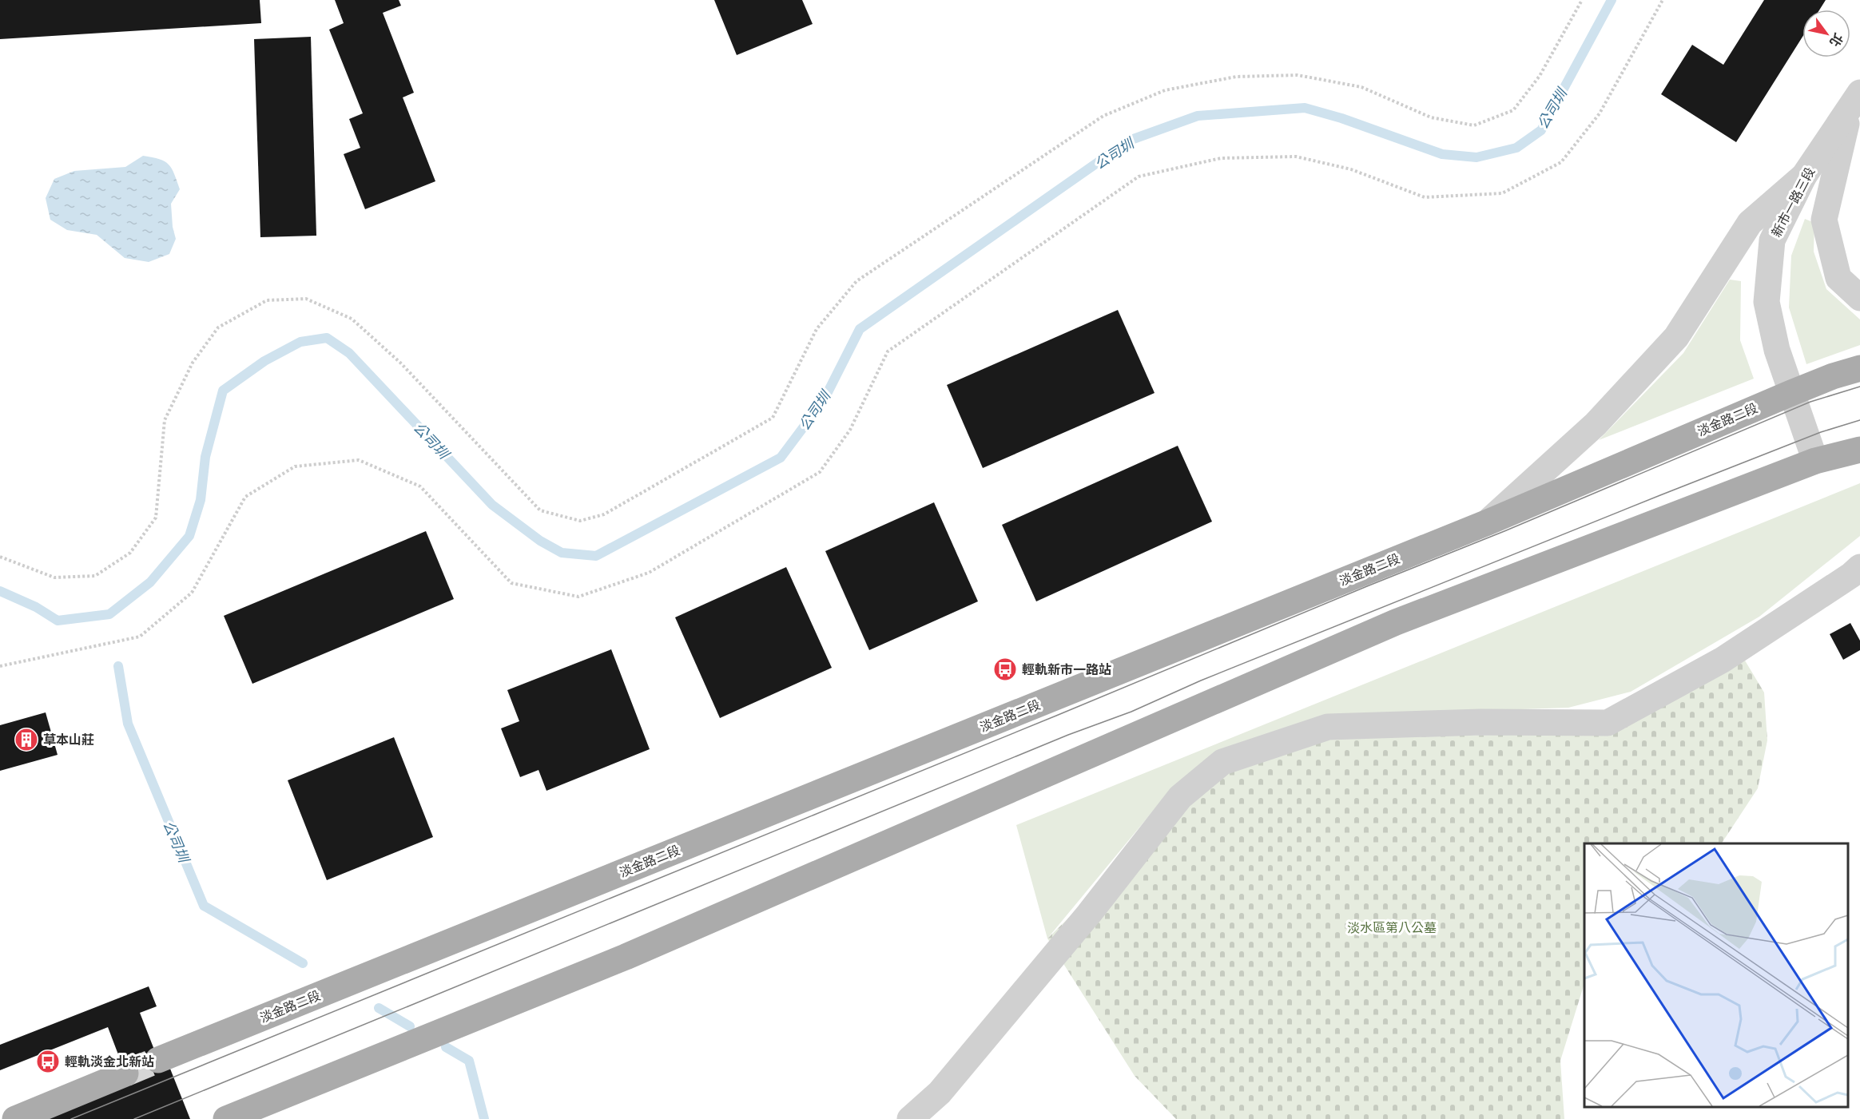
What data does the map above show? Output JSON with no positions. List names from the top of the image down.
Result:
{
  "streets": {
    "main road": ["淡金路二段"],
    "street": ["新市一路三段"]
  },
  "crossings": [
    ["新市一路三段", "淡金路二段"]
  ],
  "water": ["公司圳"],
  "parks": ["淡水區第八公墓"],
  "places": {
    "bus stop": ["輕軌新市一路站", "輕軌淡金北新站"],
    "building": ["草本山莊"]
  },
  "north": "bottom right"
}
